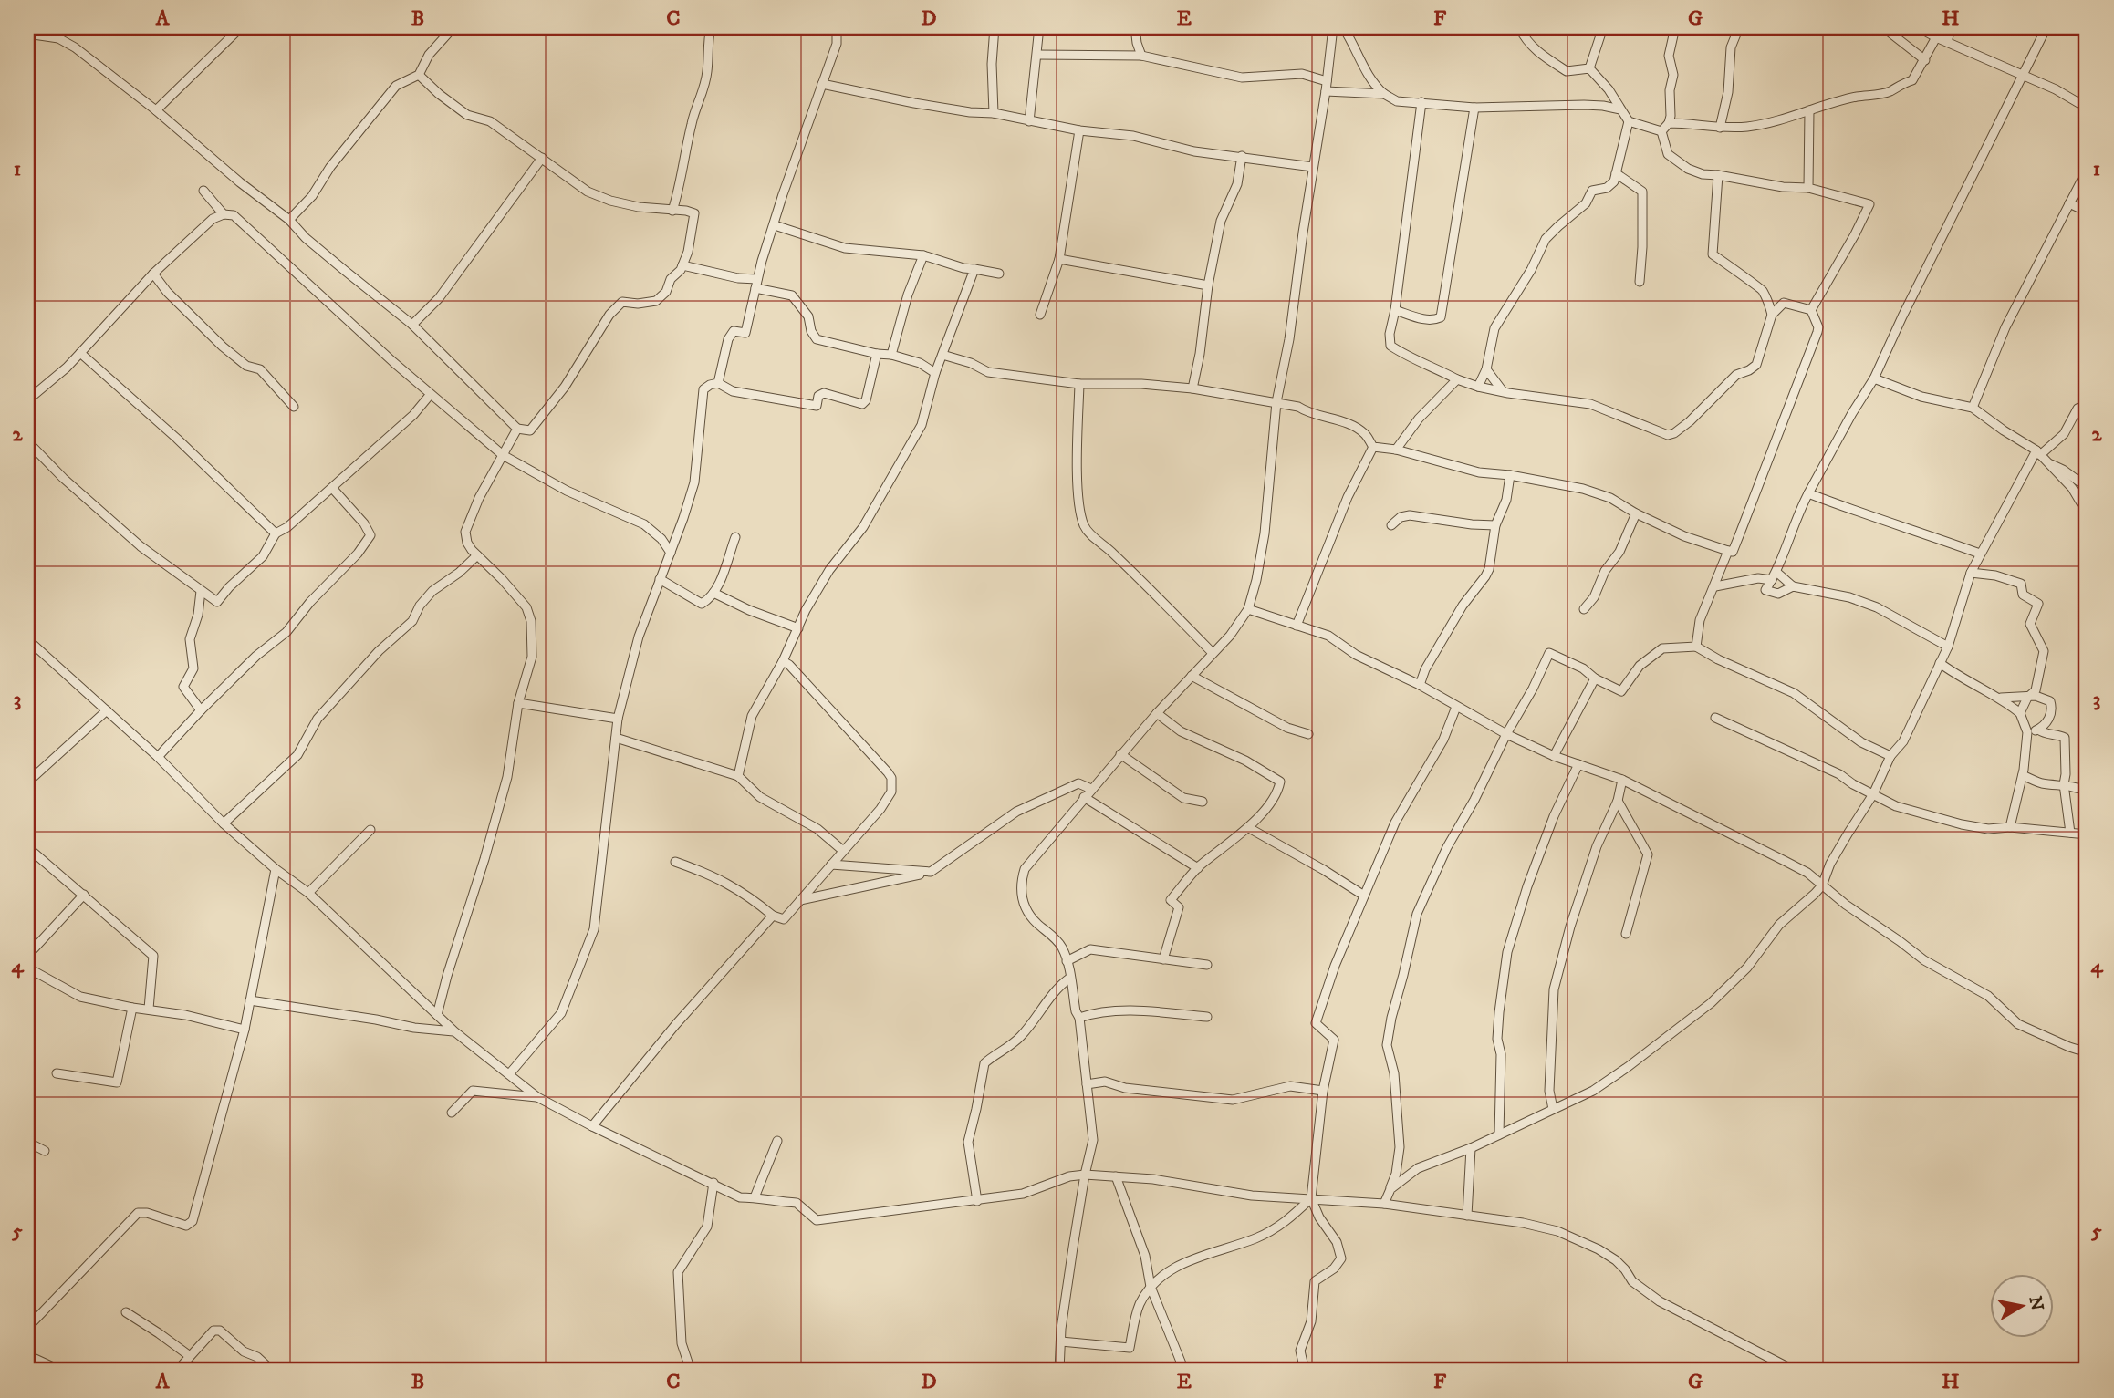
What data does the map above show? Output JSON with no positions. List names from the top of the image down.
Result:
{
  "north": "right",
  "grid": {
    "columns": [
      "A",
      "B",
      "C",
      "D",
      "E",
      "F",
      "G",
      "H"
    ],
    "rows": [
      "1",
      "2",
      "3",
      "4",
      "5"
    ]
  }
}
